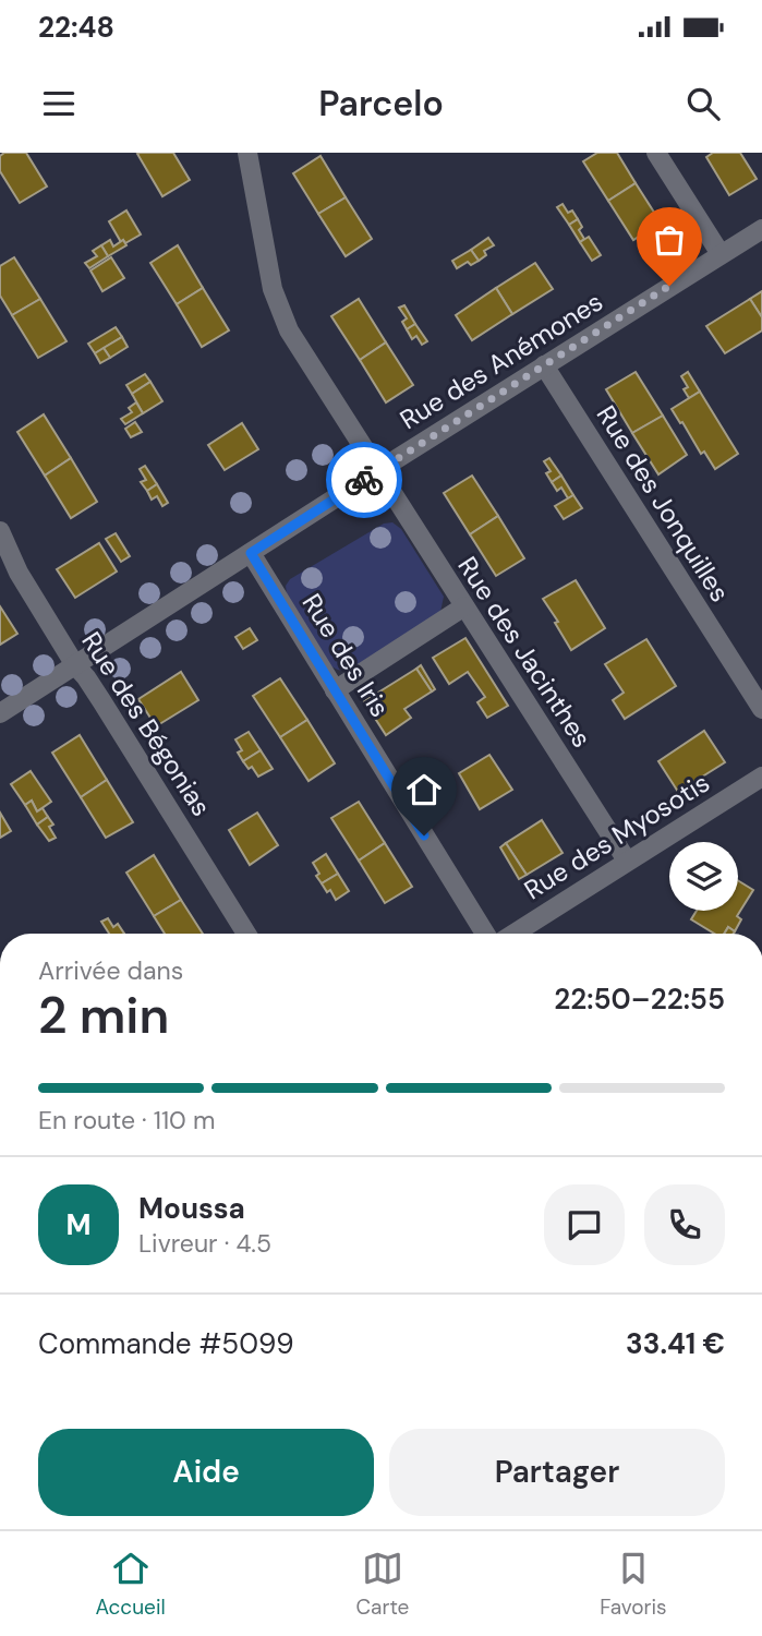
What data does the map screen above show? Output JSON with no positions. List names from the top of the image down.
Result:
{
  "streets": {
    "street": [
      "Rue des Anémones",
      "Rue des Jonquilles",
      "Rue des Jacinthes",
      "Rue des Iris",
      "Rue des Bégonias",
      "Rue des Myosotis"
    ]
  },
  "crossings": [
    ["Rue des Anémones", "Rue des Jonquilles"],
    ["Rue des Anémones", "Rue des Jacinthes"],
    ["Rue des Anémones", "Rue des Iris"],
    ["Rue des Anémones", "Rue des Bégonias"],
    ["Rue des Jacinthes", "Rue des Myosotis"]
  ],
  "page": {
    "status": "22:48",
    "header": "Parcelo",
    "heading": ["2 min", "Arrivée dans", "22:50–22:55"],
    "panel": [
      "Moussa",
      "Livreur · 4.5",
      "Commande #5099",
      "33.41 €"
    ],
    "bar": "En route · 110 m",
    "round": "M",
    "buttons": ["Aide", "Partager"],
    "tabs": ["Accueil", "Carte", "Favoris"]
  }
}
